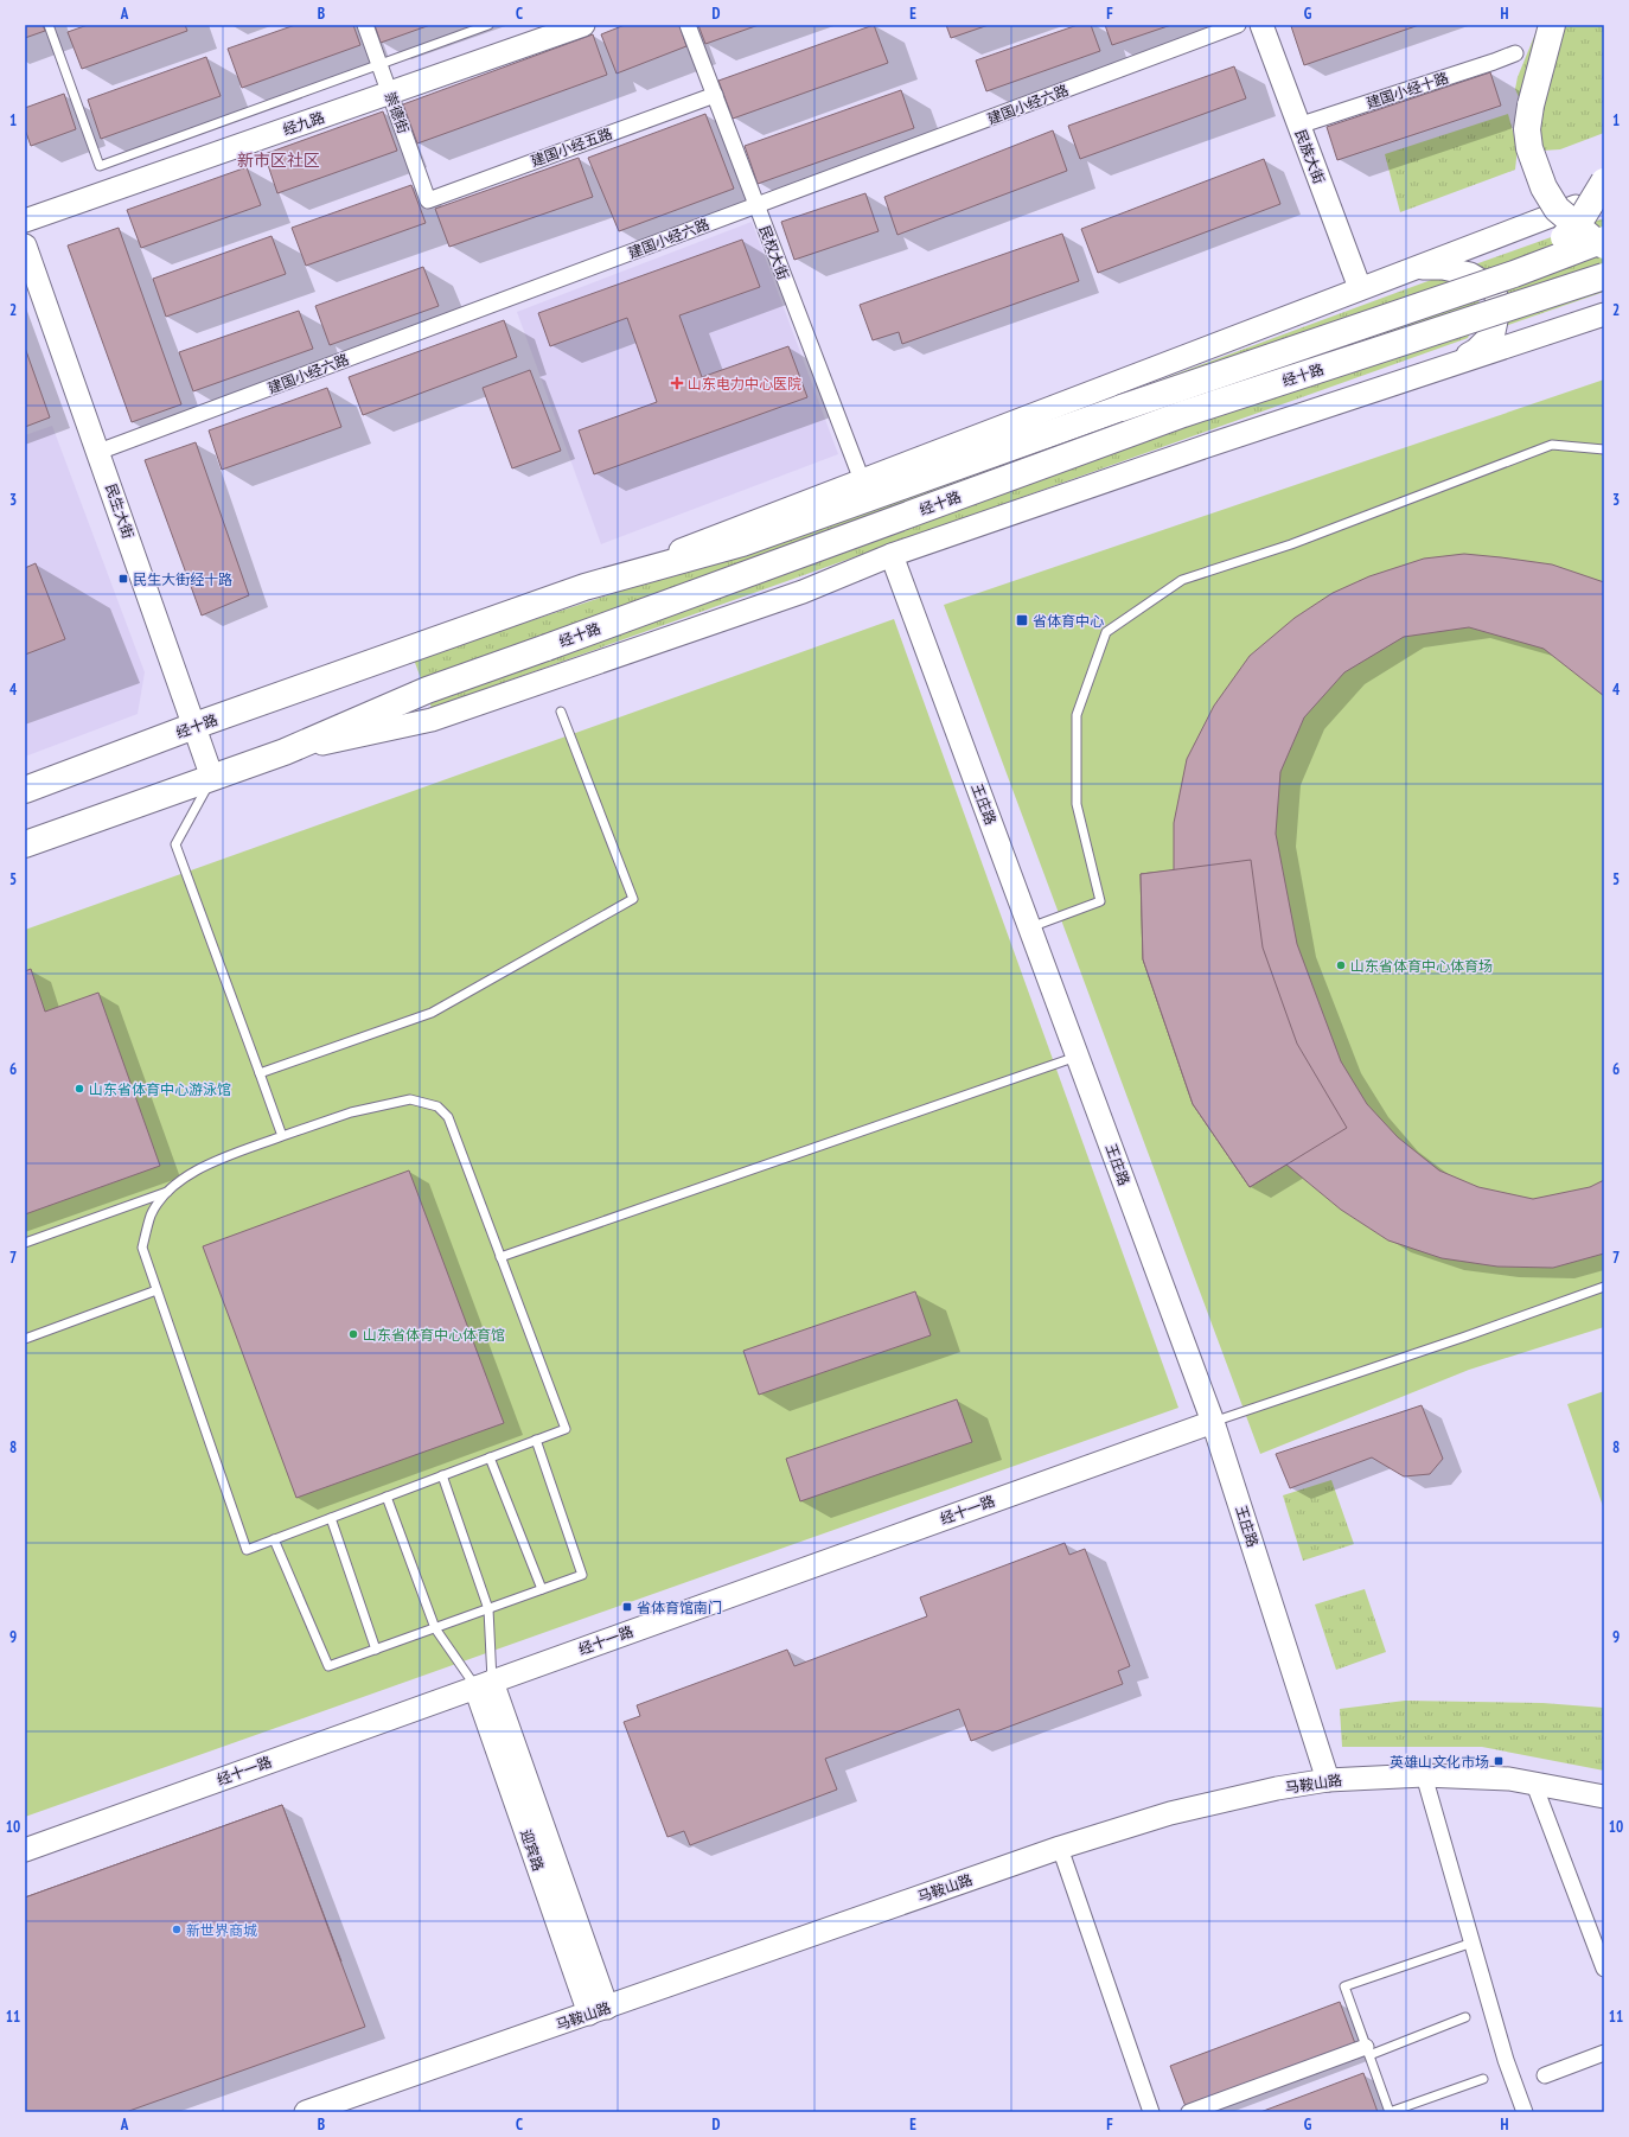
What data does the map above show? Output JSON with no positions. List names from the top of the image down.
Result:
{
  "streets": {
    "highway": ["经十路"],
    "main road": [
      "经九路",
      "民族大街",
      "民生大街",
      "王庄路",
      "经十一路",
      "马鞍山路",
      "迎宾路"
    ],
    "street": [
      "建国小经十路",
      "建国小经六路",
      "崇德街",
      "建国小经五路",
      "民权大街"
    ]
  },
  "crossings": [
    ["建国小经十路", "民族大街"],
    ["建国小经六路", "民权大街"],
    ["建国小经六路", "民生大街"],
    ["崇德街", "经九路"],
    ["崇德街", "建国小经五路"],
    ["建国小经五路", "民权大街"],
    ["民族大街", "经十路"],
    ["民权大街", "经十路"],
    ["经十路", "民生大街"],
    ["经十路", "王庄路"],
    ["王庄路", "经十一路"],
    ["王庄路", "马鞍山路"],
    ["经十一路", "迎宾路"],
    ["马鞍山路", "迎宾路"]
  ],
  "districts": ["新市区社区"],
  "places": {
    "health": ["山东电力中心医院"],
    "transit": [
      "民生大街经十路",
      "省体育中心",
      "省体育馆南门",
      "英雄山文化市场"
    ],
    "other": [
      "山东省体育中心体育场",
      "山东省体育中心游泳馆",
      "山东省体育中心体育馆",
      "新世界商城"
    ]
  },
  "grid": {
    "columns": [
      "A",
      "B",
      "C",
      "D",
      "E",
      "F",
      "G",
      "H"
    ],
    "rows": [
      "1",
      "2",
      "3",
      "4",
      "5",
      "6",
      "7",
      "8",
      "9",
      "10",
      "11"
    ]
  }
}
